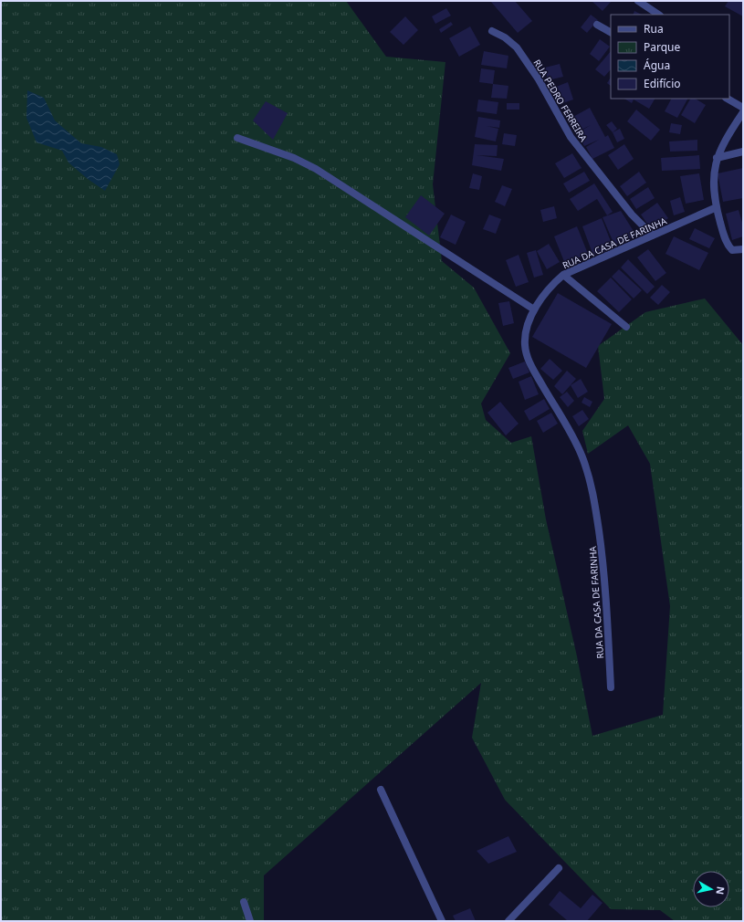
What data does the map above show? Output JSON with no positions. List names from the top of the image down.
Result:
{
  "streets": {
    "street": ["RUA PEDRO FERREIRA", "RUA DA CASA DE FARINHA"]
  },
  "crossings": [
    ["RUA PEDRO FERREIRA", "RUA DA CASA DE FARINHA"]
  ],
  "legend": [
    "Rua",
    "Parque",
    "Água",
    "Edifício"
  ],
  "north": "right"
}
